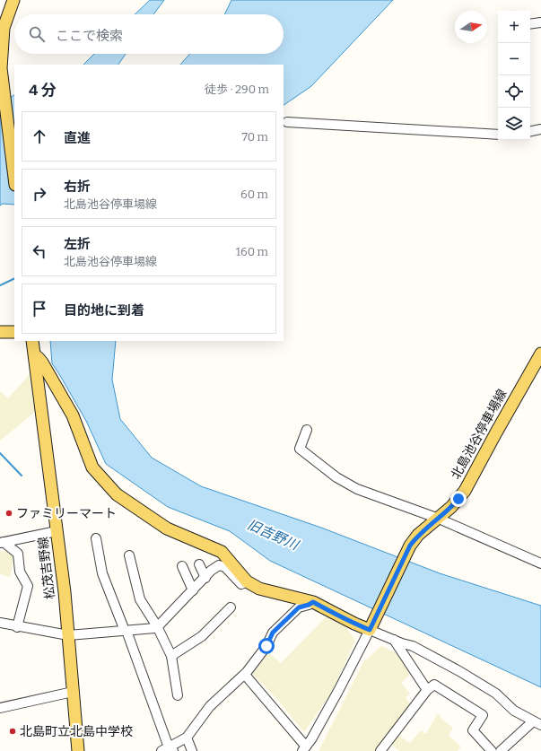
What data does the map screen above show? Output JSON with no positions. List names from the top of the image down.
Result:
{
  "streets": {
    "main road": ["北島池谷停車場線", "松茂吉野線"]
  },
  "water": ["旧吉野川"],
  "places": ["ファミリーマート", "北島町立北島中学校"],
  "north": "right",
  "page": {
    "map_buttons": ["+", "−"],
    "search": "ここで検索",
    "heading": ["4 分", "徒歩 · 290 m"],
    "list": [
      ["直進", "70 m"],
      ["右折", "北島池谷停車場線", "60 m"],
      ["左折", "北島池谷停車場線", "160 m"],
      "目的地に到着"
    ]
  }
}
